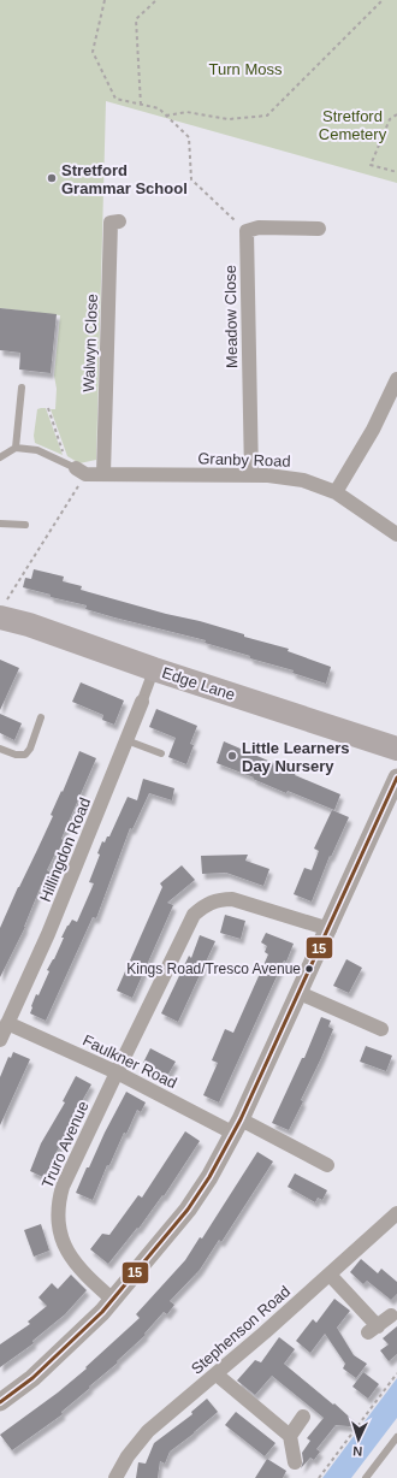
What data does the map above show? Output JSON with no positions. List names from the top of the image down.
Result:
{
  "streets": {
    "highway": ["Edge Lane"],
    "street": [
      "Meadow Close",
      "Walwyn Close",
      "Granby Road",
      "Hillingdon Road",
      "Faulkner Road",
      "Truro Avenue",
      "Stephenson Road"
    ]
  },
  "crossings": [
    ["Meadow Close", "Granby Road"],
    ["Walwyn Close", "Granby Road"],
    ["Edge Lane", "Hillingdon Road"],
    ["Hillingdon Road", "Faulkner Road"],
    ["Faulkner Road", "Truro Avenue"]
  ],
  "parks": ["Turn Moss", "Stretford Cemetery"],
  "places": ["Stretford Grammar School", "Little Learners Day Nursery", "Kings Road/Tresco Avenue"],
  "lines": ["transit line 15"],
  "north": "bottom"
}
